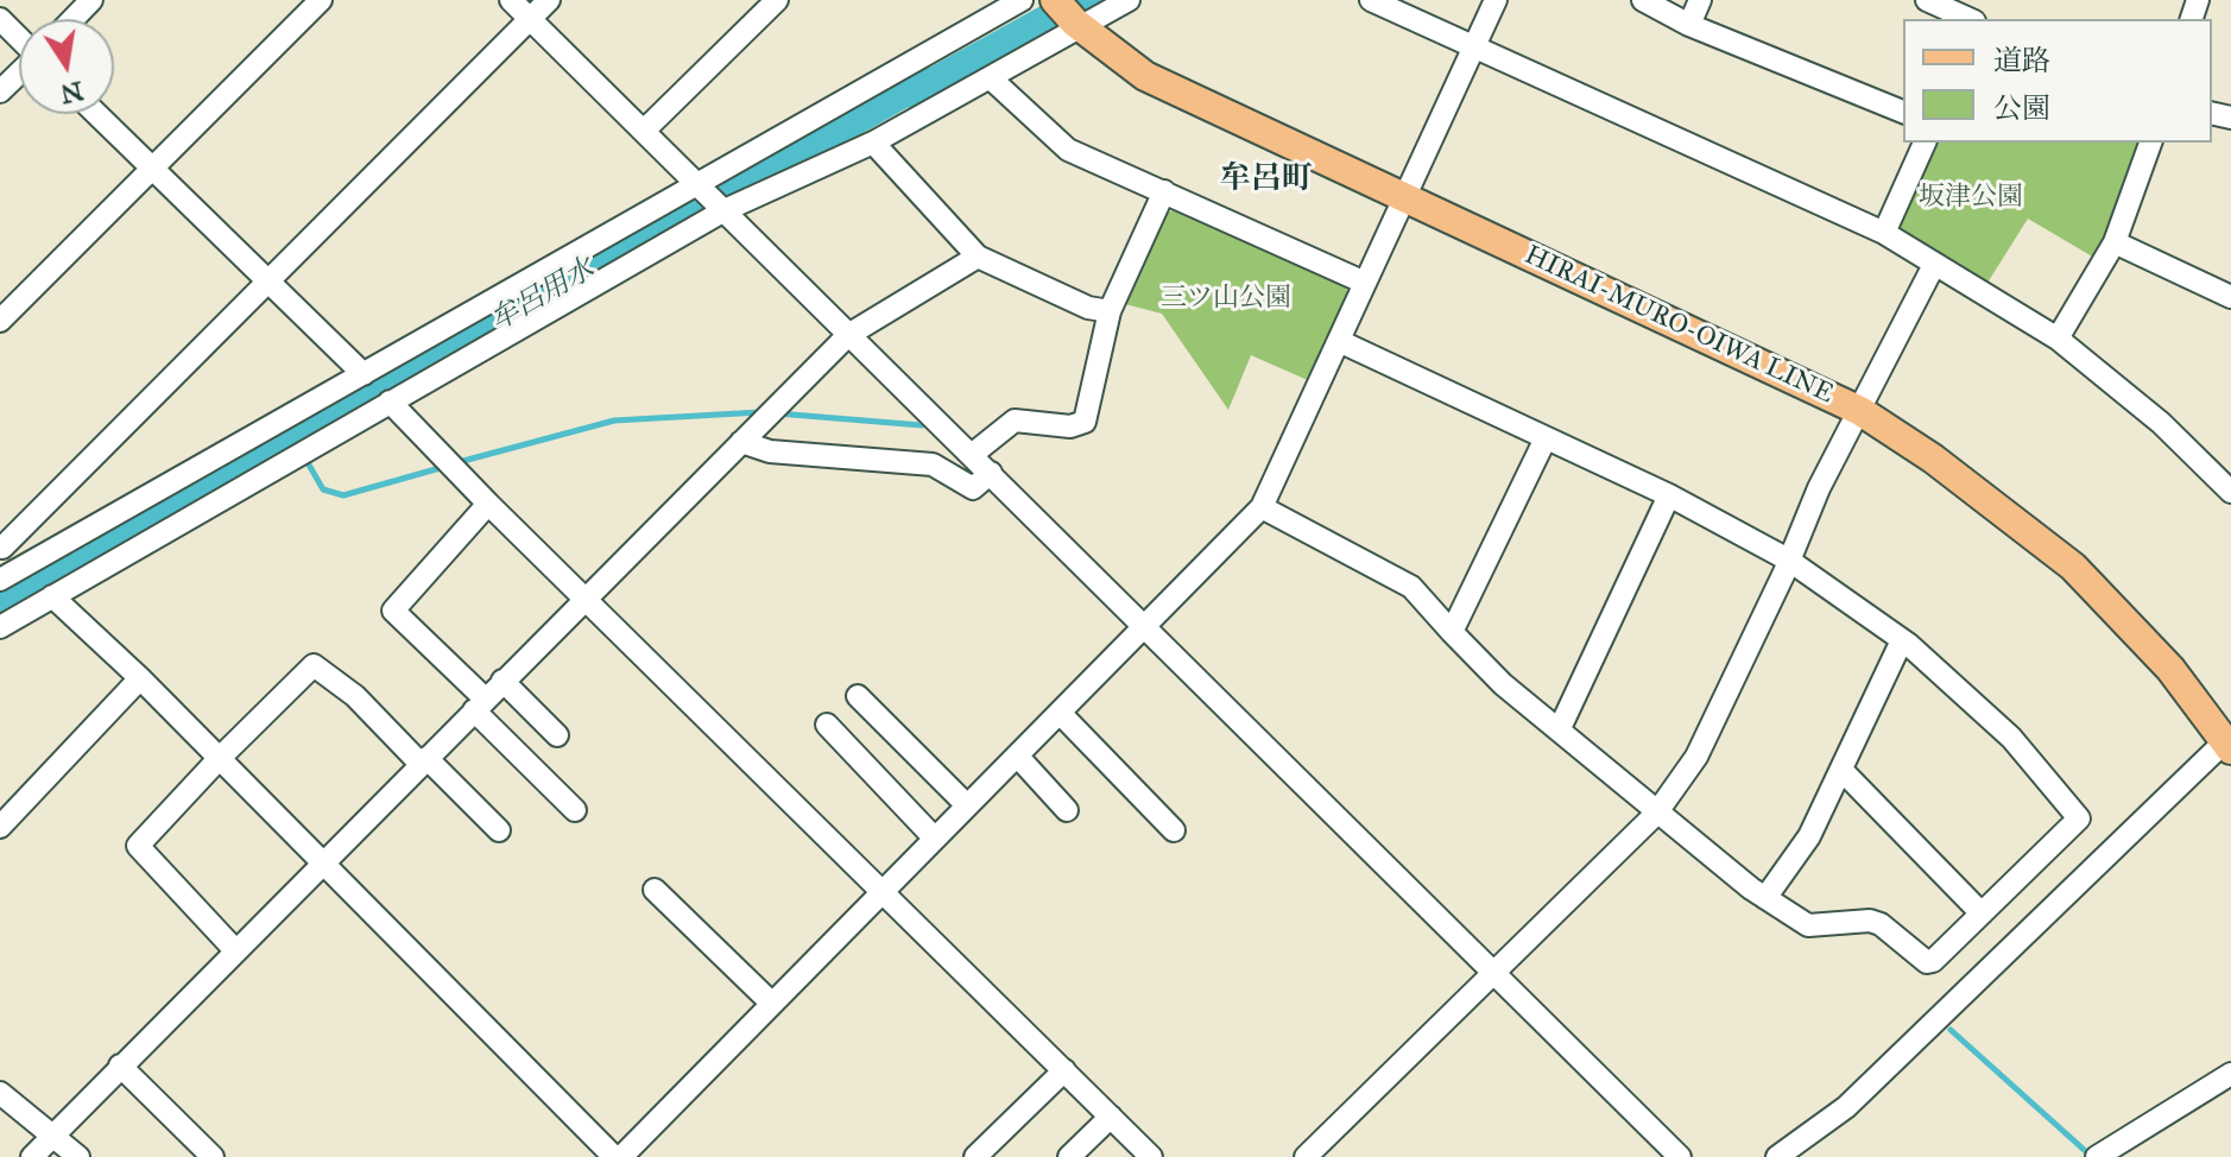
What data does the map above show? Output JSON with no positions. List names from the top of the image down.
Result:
{
  "streets": {
    "main road": ["HIRAI-MURO-OIWA LINE"]
  },
  "districts": ["牟呂町"],
  "water": ["牟呂用水"],
  "parks": ["坂津公園", "三ツ山公園"],
  "legend": ["道路", "公園"],
  "north": "bottom"
}
